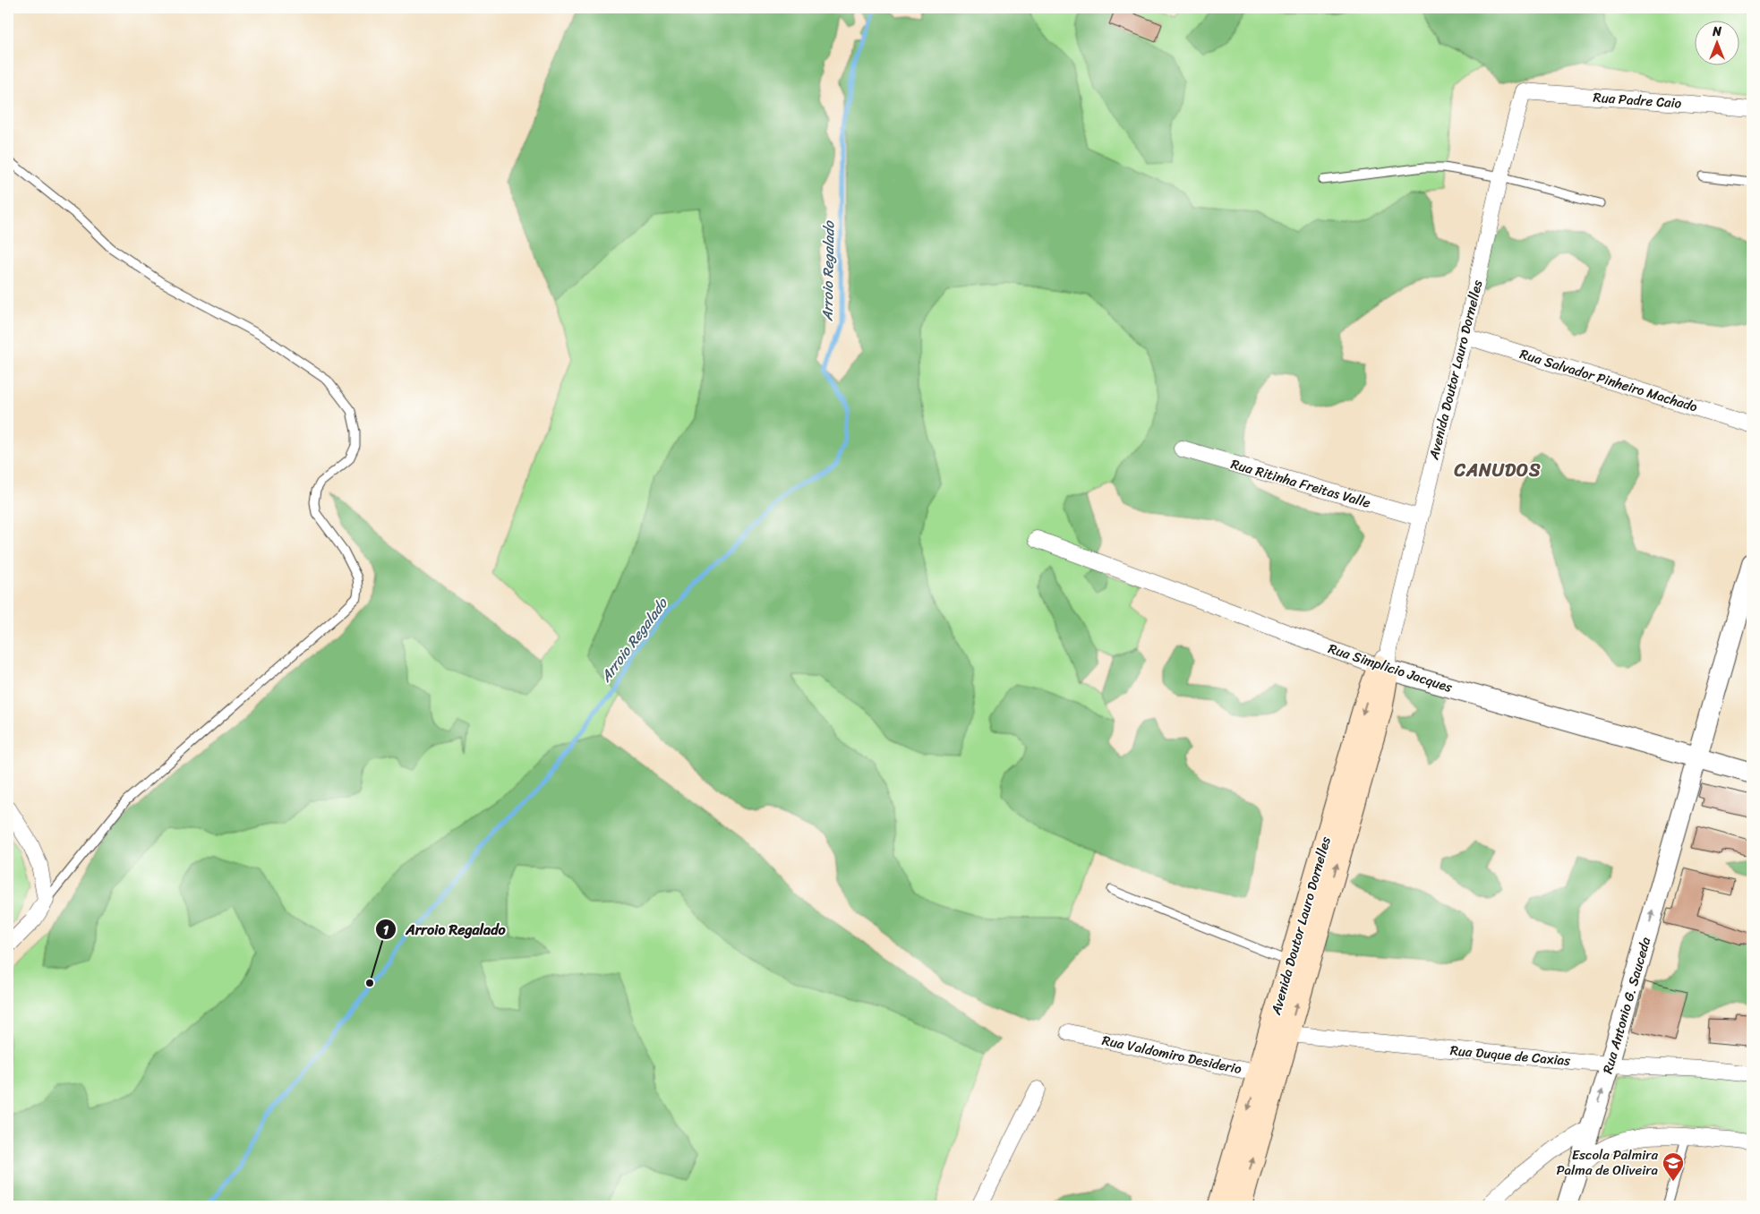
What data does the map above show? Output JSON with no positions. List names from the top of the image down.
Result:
{
  "streets": {
    "main road": ["Avenida Doutor Lauro Dornelles"],
    "street": [
      "Rua Padre Caio",
      "Rua Salvador Pinheiro Machado",
      "Rua Ritinha Freitas Valle",
      "Rua Simplicio Jacques",
      "Rua Antonio G. Sauceda",
      "Rua Valdomiro Desiderio",
      "Rua Duque de Caxias"
    ]
  },
  "crossings": [
    ["Rua Padre Caio", "Avenida Doutor Lauro Dornelles"],
    ["Avenida Doutor Lauro Dornelles", "Rua Salvador Pinheiro Machado"],
    ["Avenida Doutor Lauro Dornelles", "Rua Ritinha Freitas Valle"],
    ["Avenida Doutor Lauro Dornelles", "Rua Simplicio Jacques"],
    ["Avenida Doutor Lauro Dornelles", "Rua Valdomiro Desiderio"],
    ["Avenida Doutor Lauro Dornelles", "Rua Duque de Caxias"],
    ["Rua Simplicio Jacques", "Rua Antonio G. Sauceda"],
    ["Rua Antonio G. Sauceda", "Rua Duque de Caxias"]
  ],
  "one_way": ["Rua Antonio G. Sauceda"],
  "districts": ["CANUDOS"],
  "water": ["Arroio Regalado"],
  "places": {
    "other": ["Arroio Regalado"],
    "school or university": ["Escola Palmira Palma de Oliveira"]
  },
  "north": "top"
}
